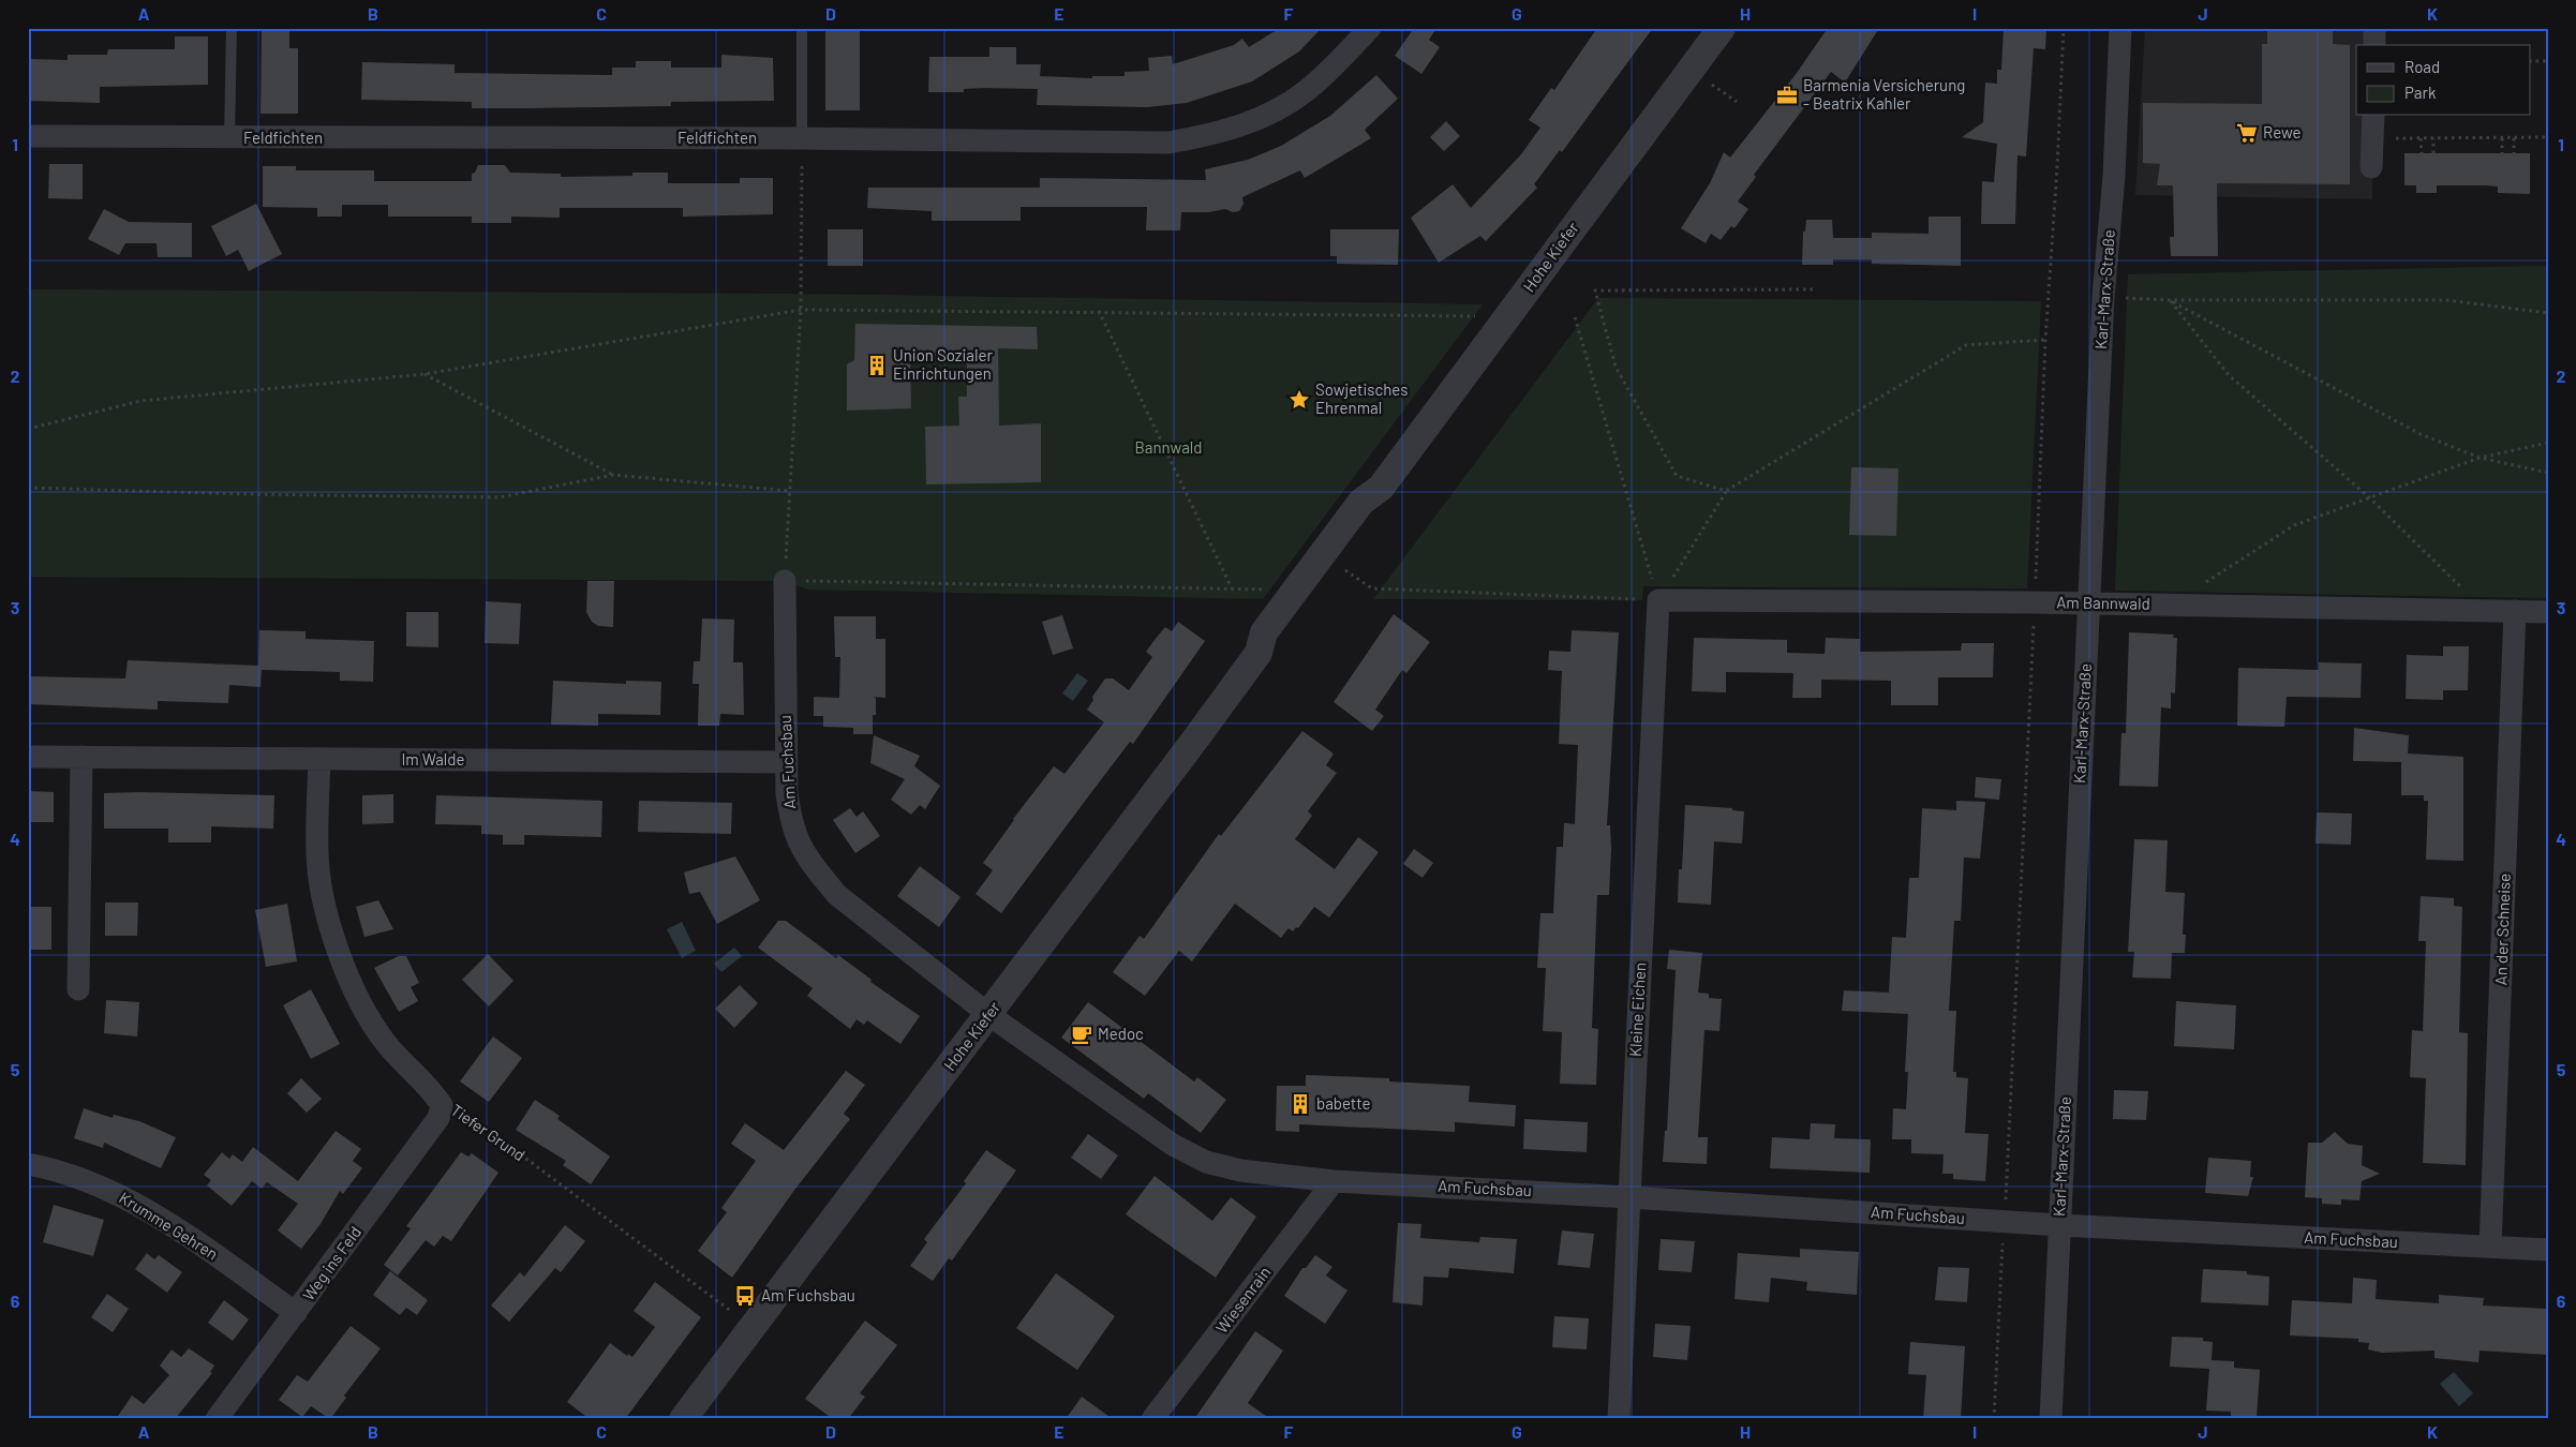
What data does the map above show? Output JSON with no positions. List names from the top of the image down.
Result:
{
  "streets": {
    "street": [
      "Feldfichten",
      "Hohe Kiefer",
      "Karl-Marx-Straße",
      "Am Bannwald",
      "Im Walde",
      "Am Fuchsbau",
      "An der Schneise",
      "Kleine Eichen",
      "Tiefer Grund",
      "Krumme Gehren",
      "Weg ins Feld",
      "Wiesenrain"
    ]
  },
  "crossings": [
    ["Hohe Kiefer", "Am Fuchsbau"],
    ["Karl-Marx-Straße", "Am Bannwald"],
    ["Karl-Marx-Straße", "Am Fuchsbau"],
    ["Am Bannwald", "An der Schneise"],
    ["Am Bannwald", "Kleine Eichen"],
    ["Im Walde", "Am Fuchsbau"],
    ["Im Walde", "Tiefer Grund"],
    ["Am Fuchsbau", "An der Schneise"],
    ["Am Fuchsbau", "Kleine Eichen"],
    ["Am Fuchsbau", "Wiesenrain"],
    ["Tiefer Grund", "Weg ins Feld"],
    ["Krumme Gehren", "Weg ins Feld"]
  ],
  "parks": ["Bannwald"],
  "places": {
    "office": ["Barmenia Versicherung - Beatrix Kahler"],
    "supermarket": ["Rewe"],
    "building": ["Union Sozialer Einrichtungen", "babette"],
    "place": ["Sowjetisches Ehrenmal"],
    "cafe": ["Medoc"],
    "bus stop": ["Am Fuchsbau"]
  },
  "legend": ["Road", "Park"],
  "grid": {
    "columns": [
      "A",
      "B",
      "C",
      "D",
      "E",
      "F",
      "G",
      "H",
      "I",
      "J",
      "K"
    ],
    "rows": [
      "1",
      "2",
      "3",
      "4",
      "5",
      "6"
    ]
  }
}
